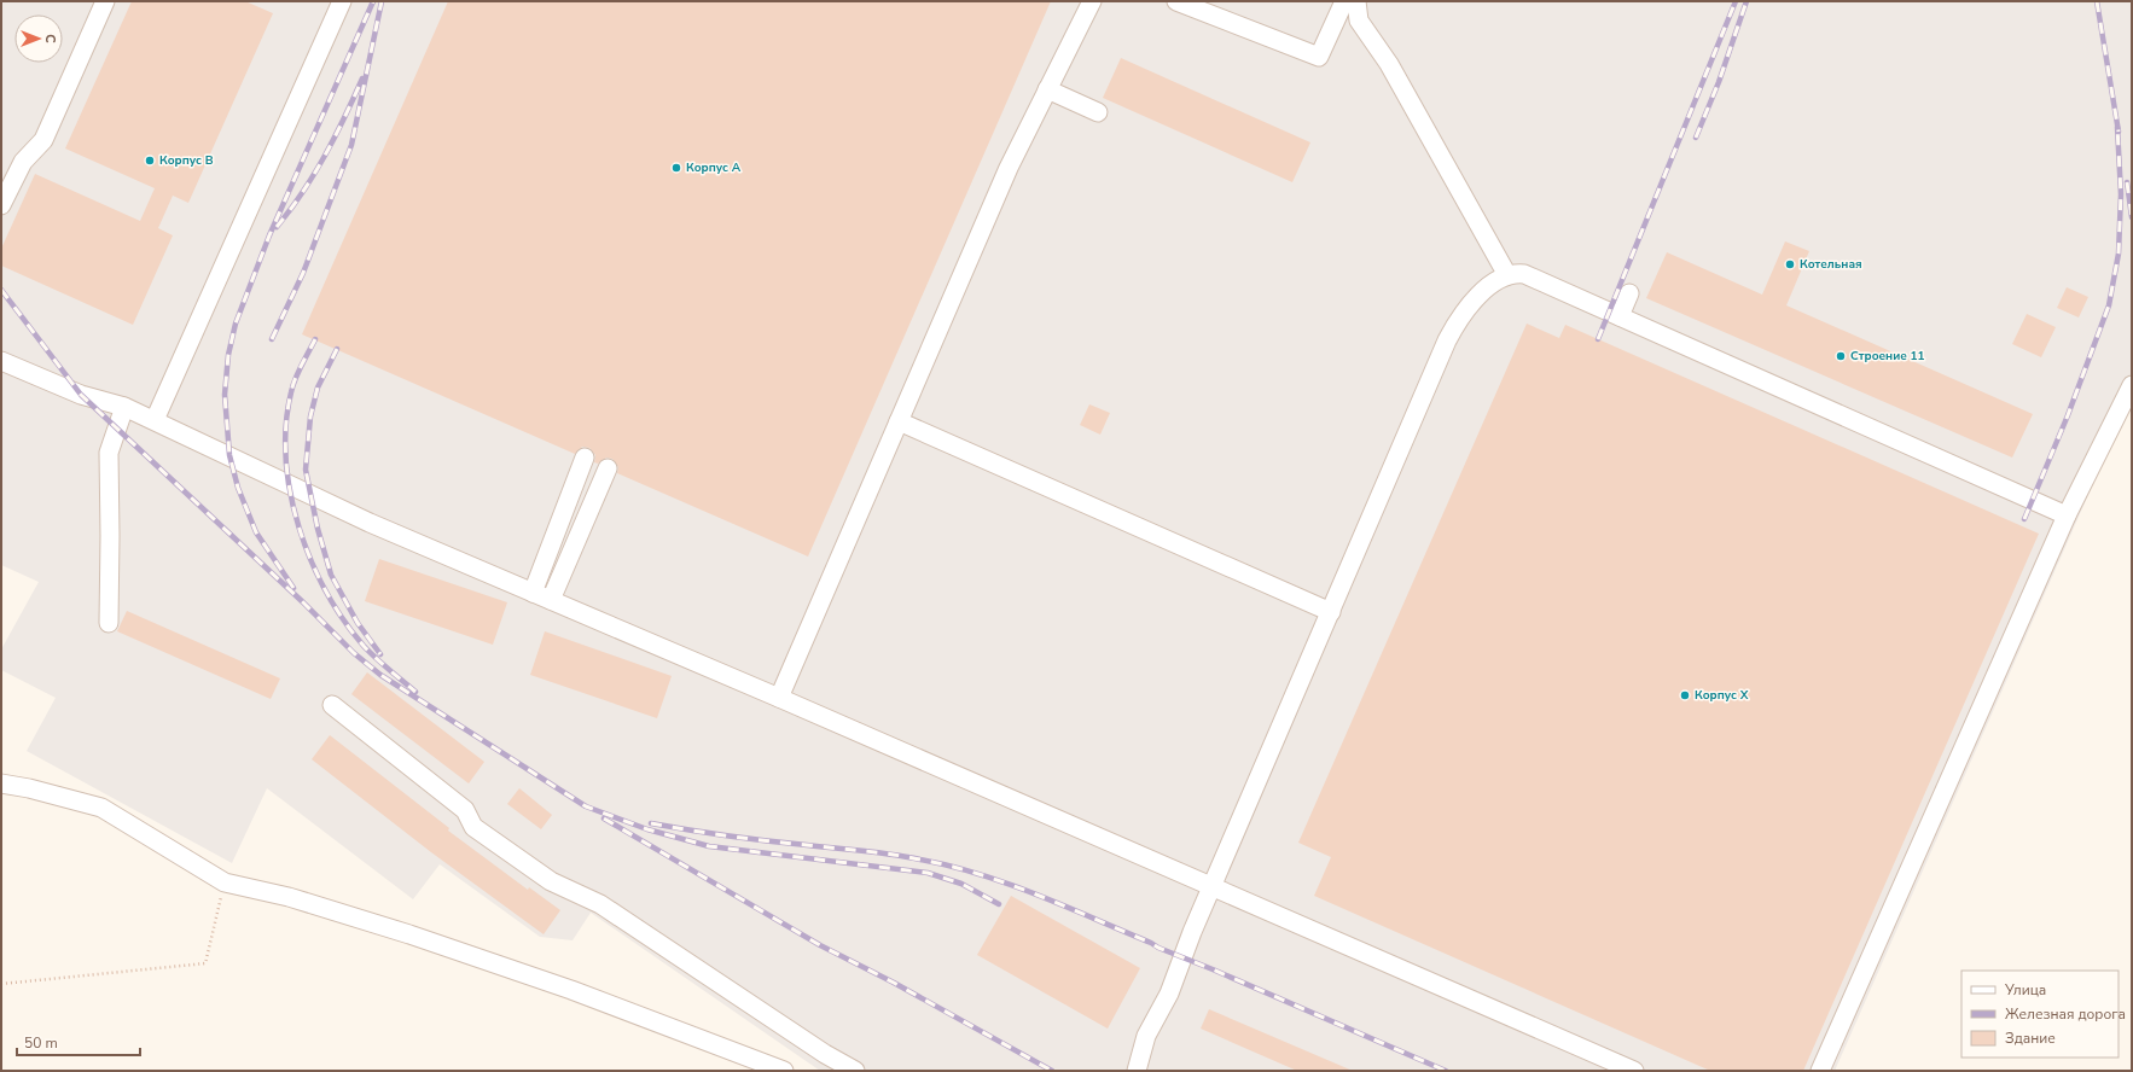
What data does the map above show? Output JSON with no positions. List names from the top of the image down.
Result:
{
  "places": [
    "Корпус В",
    "Корпус А",
    "Котельная",
    "Строение 11",
    "Корпус Х"
  ],
  "legend": ["Улица", "Железная дорога", "Здание"],
  "scale_bar": "50 m",
  "north": "right"
}
